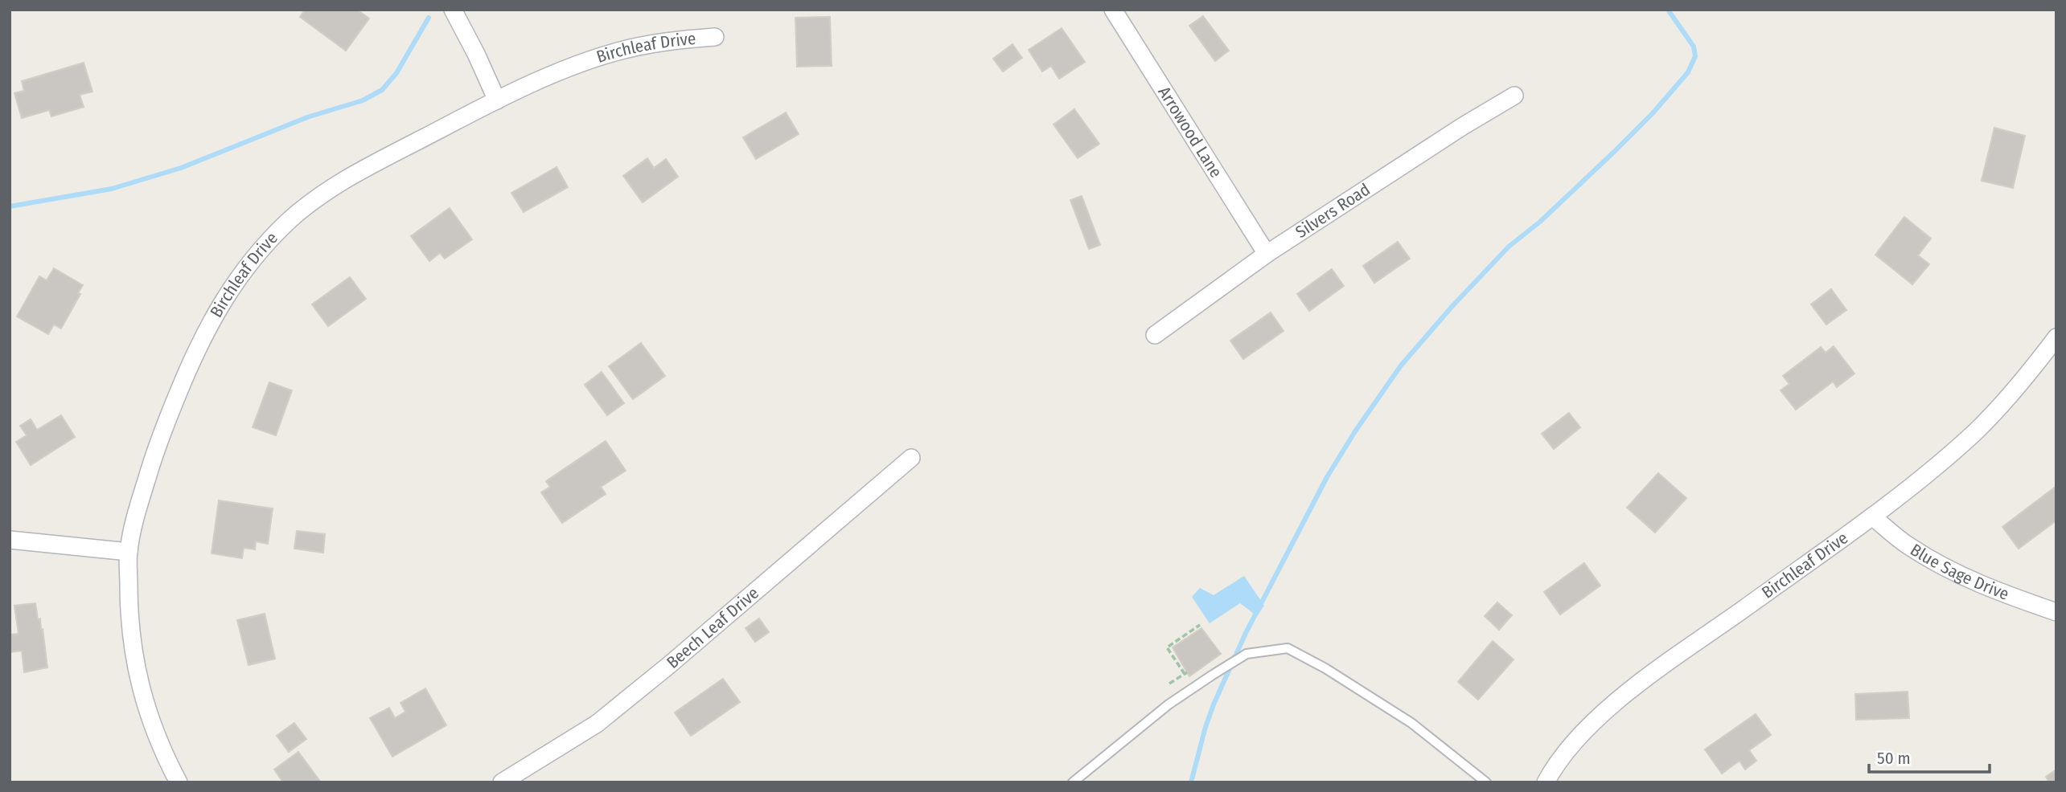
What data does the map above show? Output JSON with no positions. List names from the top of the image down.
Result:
{
  "streets": {
    "street": [
      "Birchleaf Drive",
      "Arrowood Lane",
      "Silvers Road",
      "Blue Sage Drive",
      "Beech Leaf Drive"
    ]
  },
  "crossings": [
    ["Birchleaf Drive", "Blue Sage Drive"],
    ["Arrowood Lane", "Silvers Road"]
  ],
  "scale_bar": "50 m"
}
